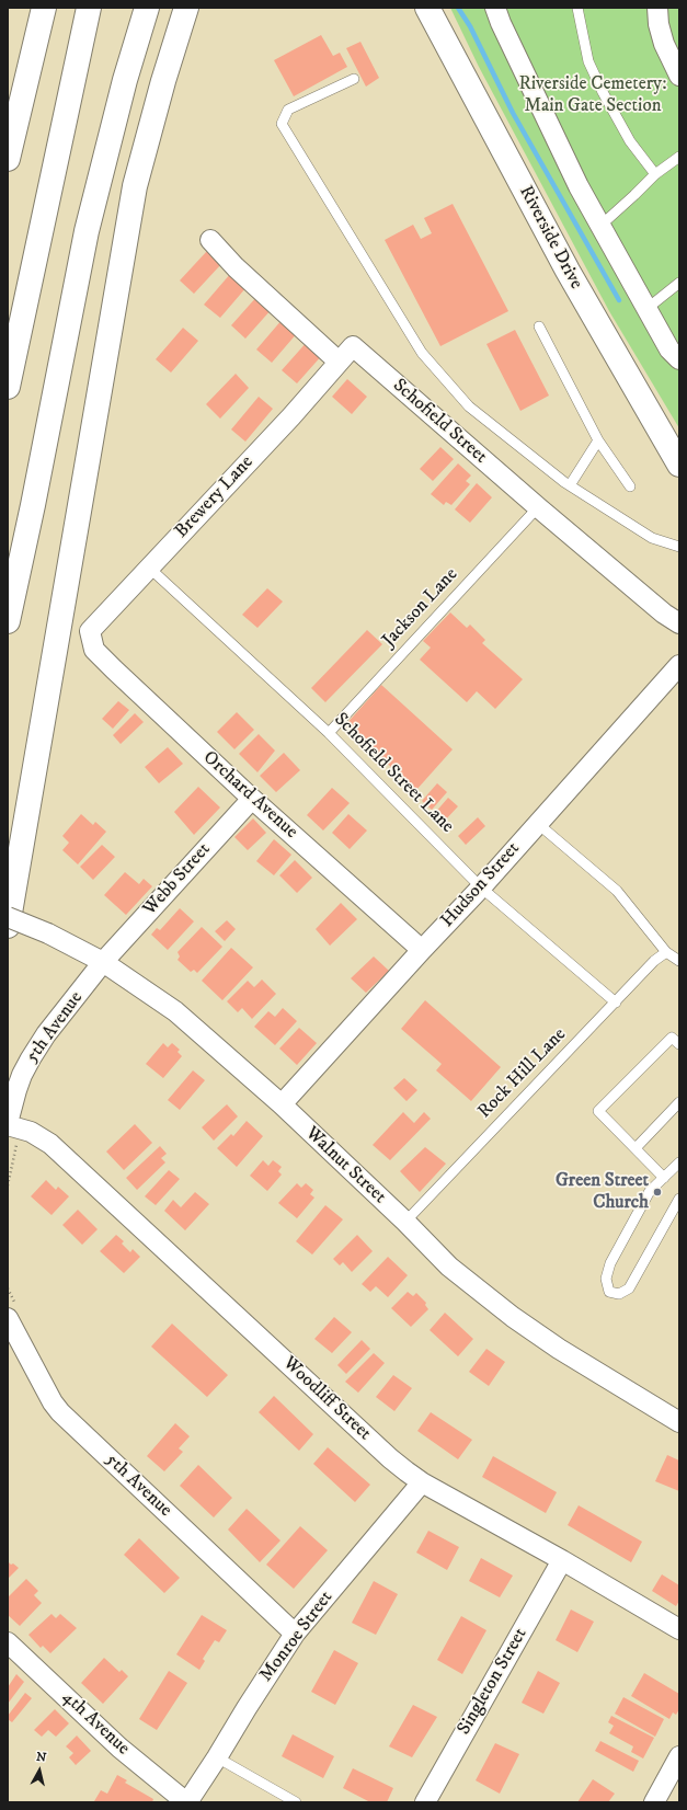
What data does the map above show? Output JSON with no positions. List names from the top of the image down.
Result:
{
  "streets": {
    "main road": ["Riverside Drive"],
    "street": [
      "Schofield Street",
      "Brewery Lane",
      "Orchard Avenue",
      "Webb Street",
      "Hudson Street",
      "5th Avenue",
      "Walnut Street",
      "Woodliff Street",
      "Monroe Street",
      "Singleton Street",
      "4th Avenue"
    ],
    "lane": ["Jackson Lane", "Schofield Street Lane", "Rock Hill Lane"]
  },
  "crossings": [
    ["Schofield Street", "Brewery Lane"],
    ["Schofield Street", "Jackson Lane"],
    ["Brewery Lane", "Schofield Street Lane"],
    ["Brewery Lane", "Orchard Avenue"],
    ["Jackson Lane", "Schofield Street Lane"],
    ["Schofield Street Lane", "Hudson Street"],
    ["Schofield Street Lane", "Rock Hill Lane"],
    ["Orchard Avenue", "Webb Street"],
    ["Orchard Avenue", "Hudson Street"],
    ["Webb Street", "5th Avenue"],
    ["Webb Street", "Walnut Street"],
    ["Hudson Street", "Walnut Street"],
    ["5th Avenue", "Walnut Street"],
    ["5th Avenue", "Woodliff Street"],
    ["5th Avenue", "Monroe Street"],
    ["Rock Hill Lane", "Walnut Street"],
    ["Woodliff Street", "Monroe Street"],
    ["Woodliff Street", "Singleton Street"],
    ["Monroe Street", "4th Avenue"]
  ],
  "parks": ["Riverside Cemetery: Main Gate Section"],
  "places": ["Green Street Church"],
  "north": "top"
}
